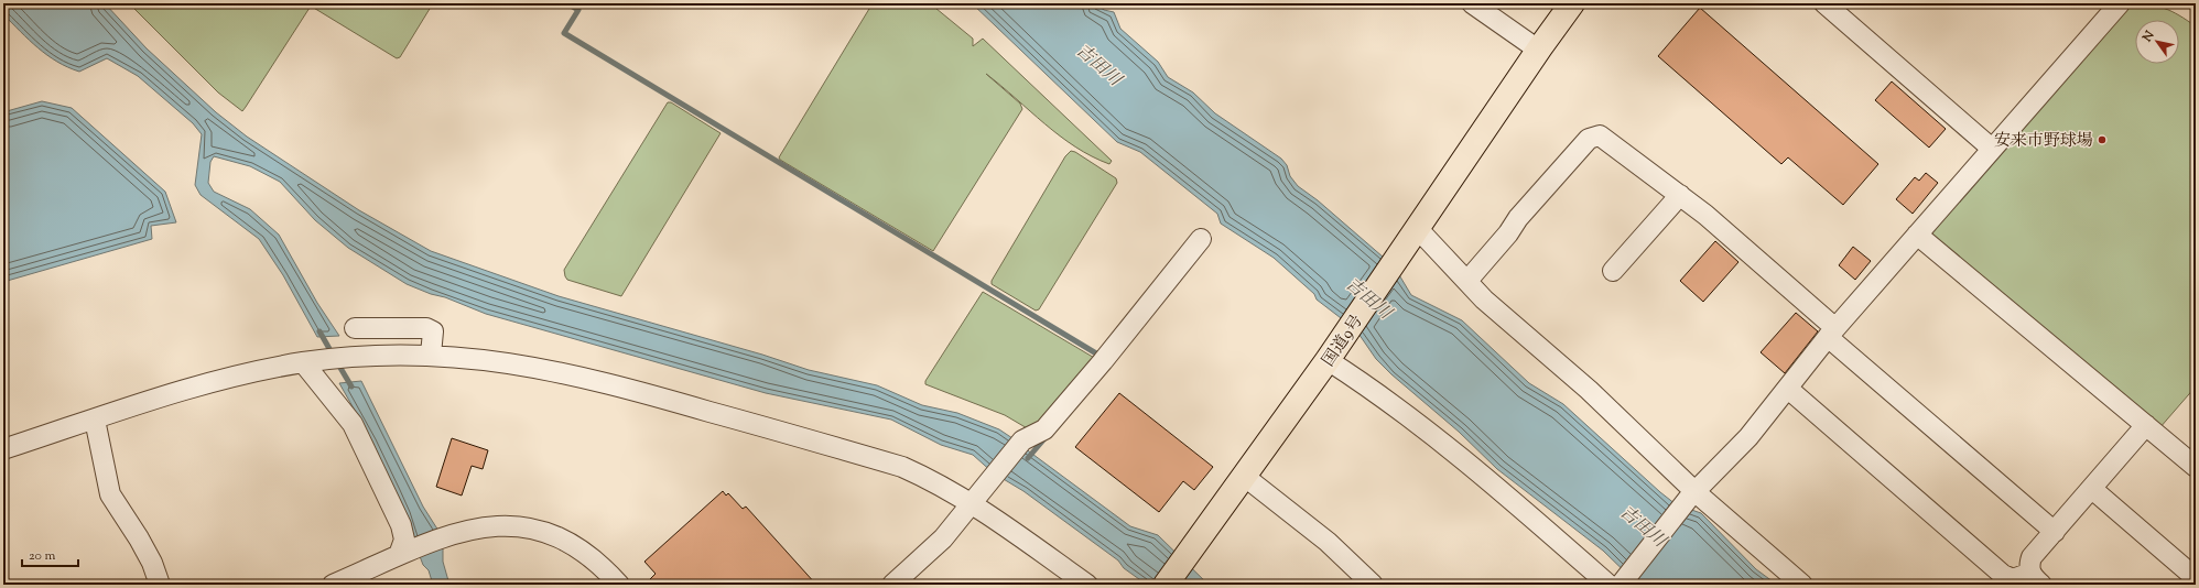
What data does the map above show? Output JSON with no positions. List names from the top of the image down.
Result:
{
  "streets": {
    "highway": ["国道9号"]
  },
  "water": ["吉田川"],
  "places": ["安来市野球場"],
  "scale_bar": "20 m",
  "north": "top left"
}
